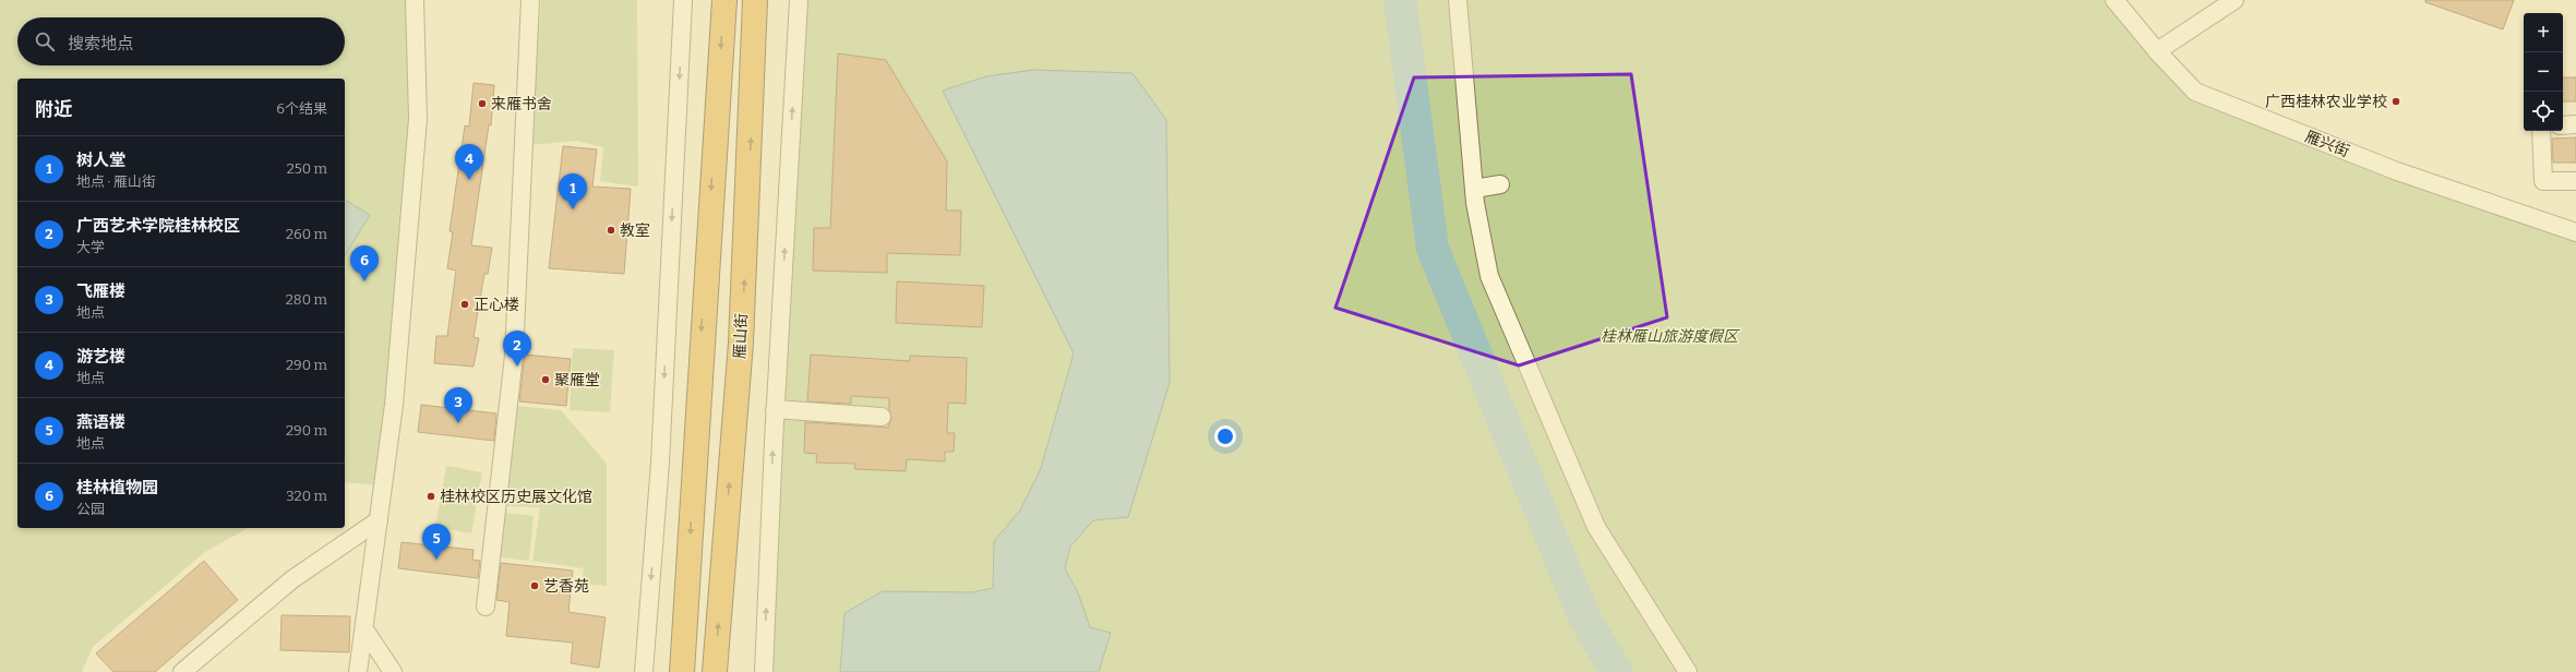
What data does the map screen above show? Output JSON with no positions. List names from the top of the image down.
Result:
{
  "streets": {
    "highway": ["雁山街"],
    "street": ["雁兴街"]
  },
  "parks": ["桂林雁山旅游度假区"],
  "places": [
    "广西桂林农业学校",
    "来雁书舍",
    "教室",
    "正心楼",
    "聚雁堂",
    "桂林校区历史展文化馆",
    "艺香苑"
  ],
  "page": {
    "map_buttons": ["+", "−"],
    "search": "搜索地点",
    "heading": ["附近", "6个结果"],
    "list": [
      {
        "mark": "1",
        "name": "树人堂",
        "note": "地点 · 雁山街",
        "value": "250 m"
      },
      {
        "mark": "2",
        "name": "广西艺术学院桂林校区",
        "note": "大学",
        "value": "260 m"
      },
      {
        "mark": "3",
        "name": "飞雁楼",
        "note": "地点",
        "value": "280 m"
      },
      {
        "mark": "4",
        "name": "游艺楼",
        "note": "地点",
        "value": "290 m"
      },
      {
        "mark": "5",
        "name": "燕语楼",
        "note": "地点",
        "value": "290 m"
      },
      {
        "mark": "6",
        "name": "桂林植物园",
        "note": "公园",
        "value": "320 m"
      }
    ],
    "pins": [
      "4",
      "1",
      "6",
      "2",
      "3",
      "5"
    ]
  }
}
